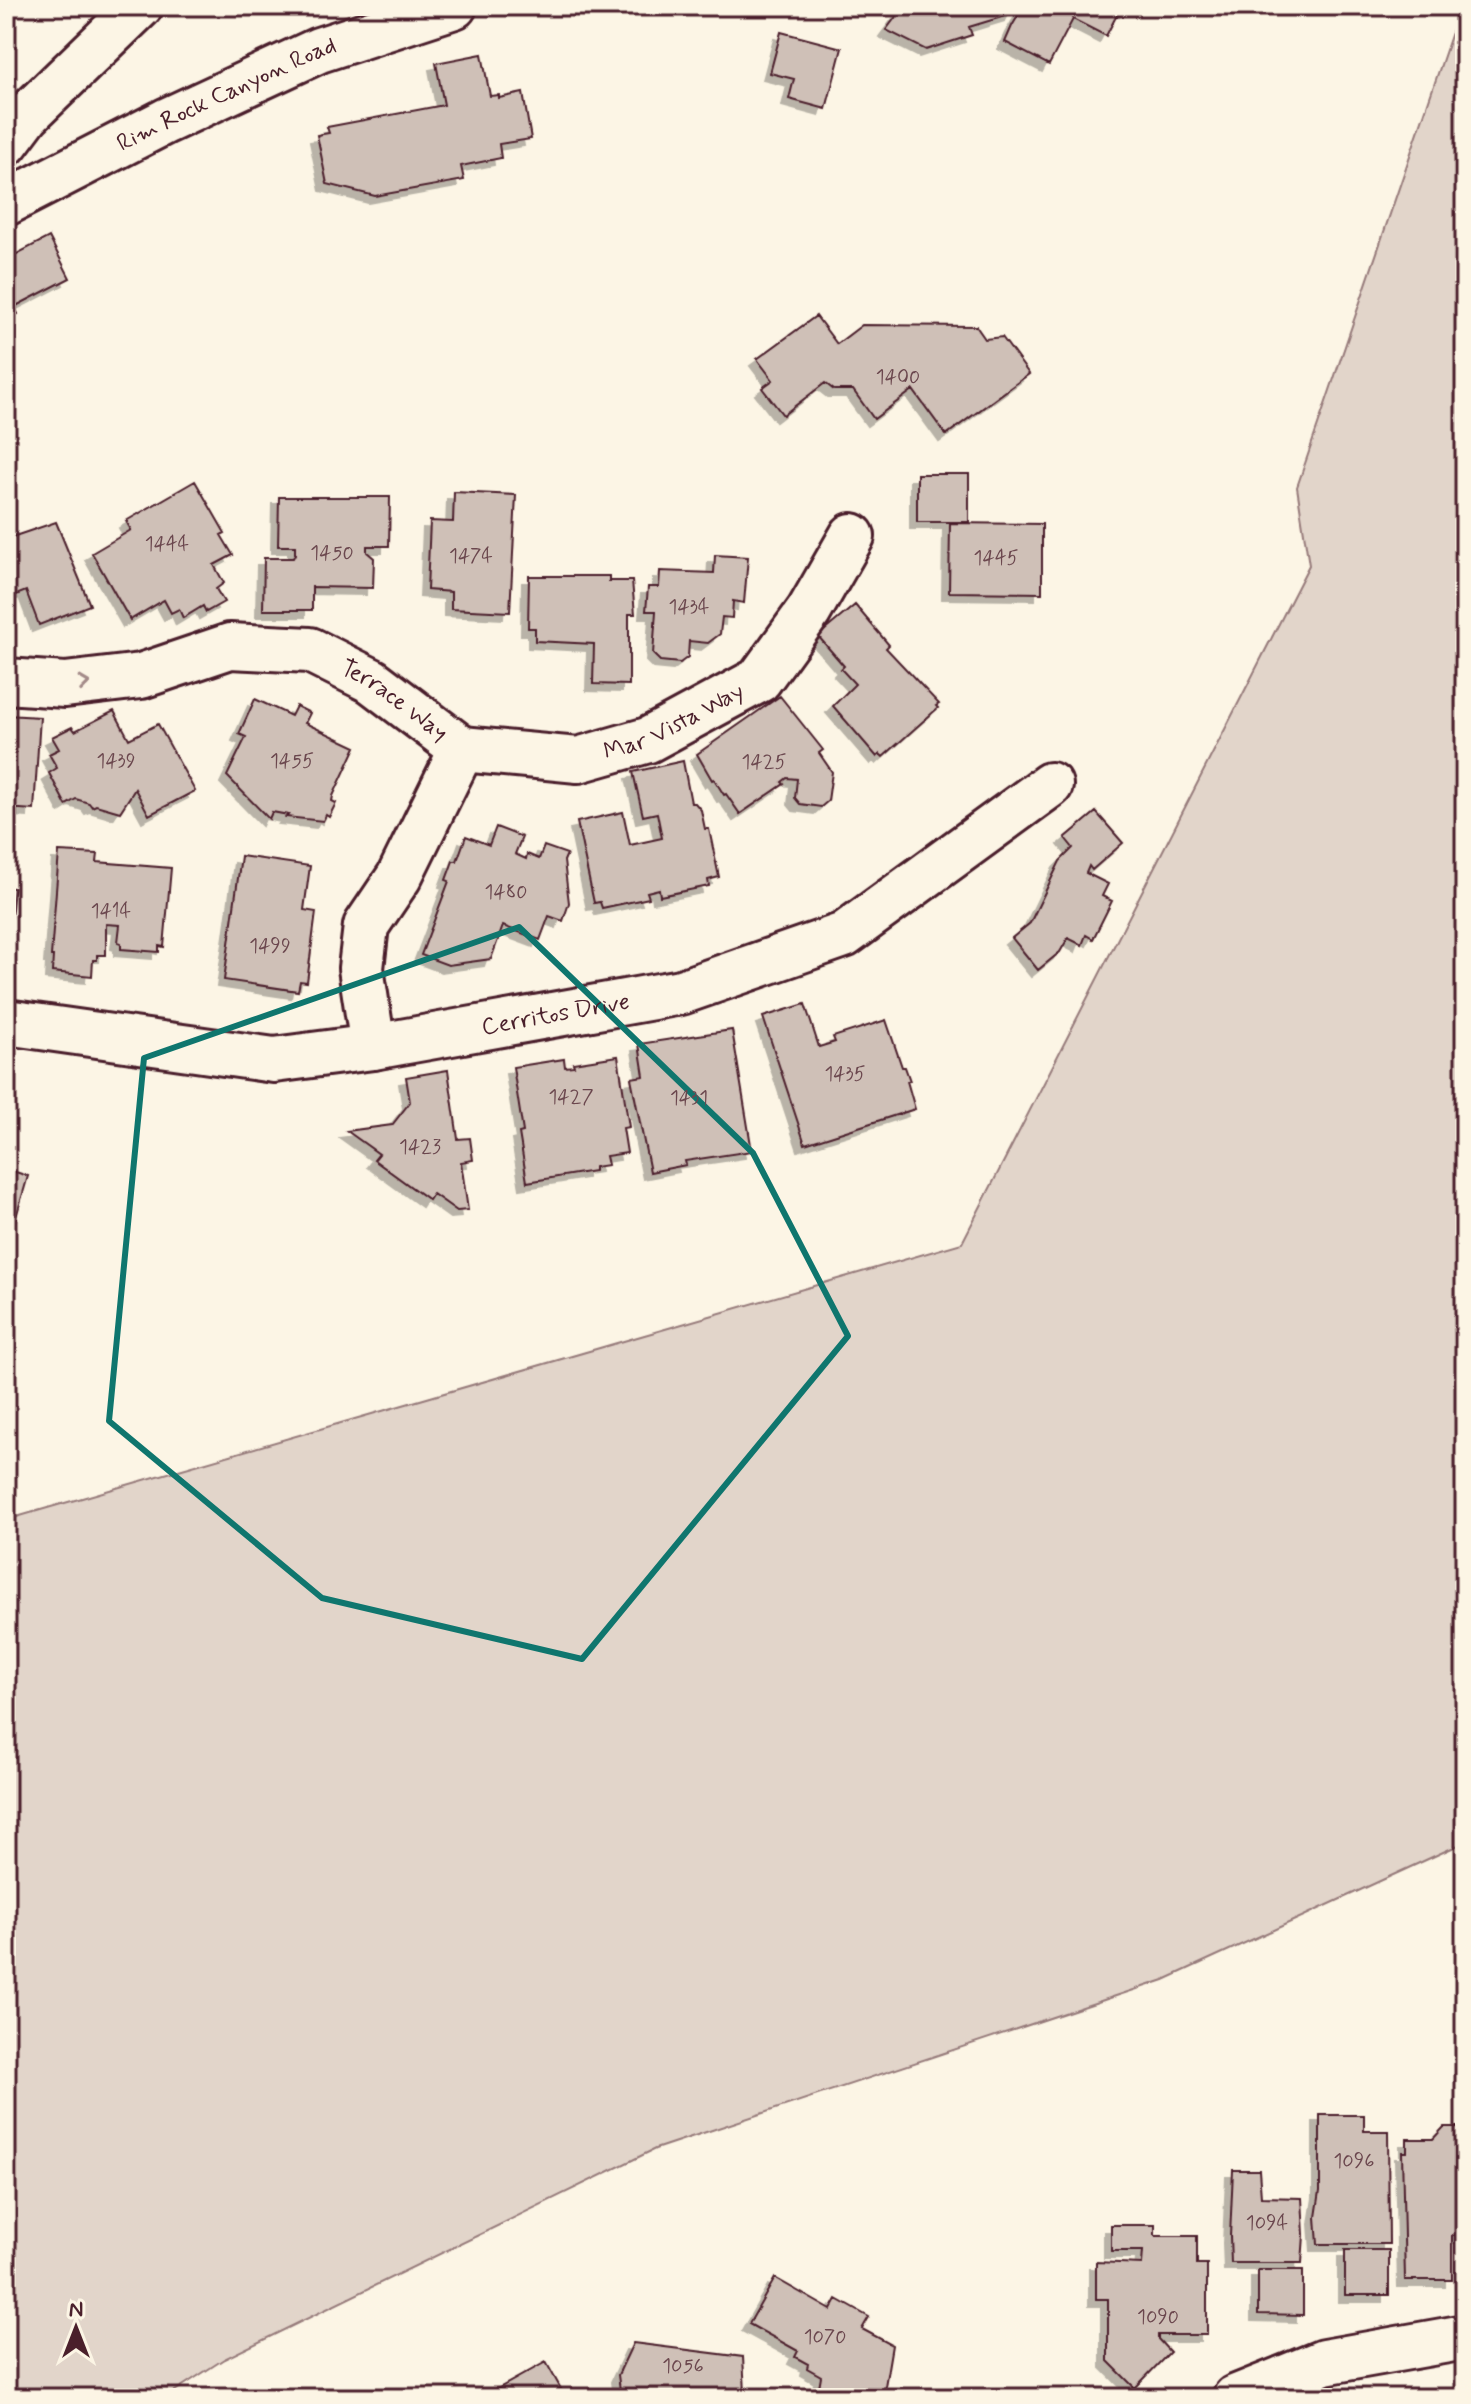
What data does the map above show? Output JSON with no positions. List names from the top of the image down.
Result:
{
  "streets": {
    "street": [
      "Rim Rock Canyon Road",
      "Terrace Way",
      "Mar Vista Way",
      "Cerritos Drive"
    ]
  },
  "crossings": [
    ["Terrace Way", "Mar Vista Way"],
    ["Terrace Way", "Cerritos Drive"]
  ],
  "one_way": ["Terrace Way"],
  "house_numbers": [
    "1400",
    "1444",
    "1450",
    "1474",
    "1445",
    "1434",
    "1439",
    "1455",
    "1425",
    "1480",
    "1414",
    "1499",
    "1435",
    "1427",
    "1431",
    "1423",
    "1096",
    "1094",
    "1090",
    "1070",
    "1056"
  ],
  "north": "top"
}
